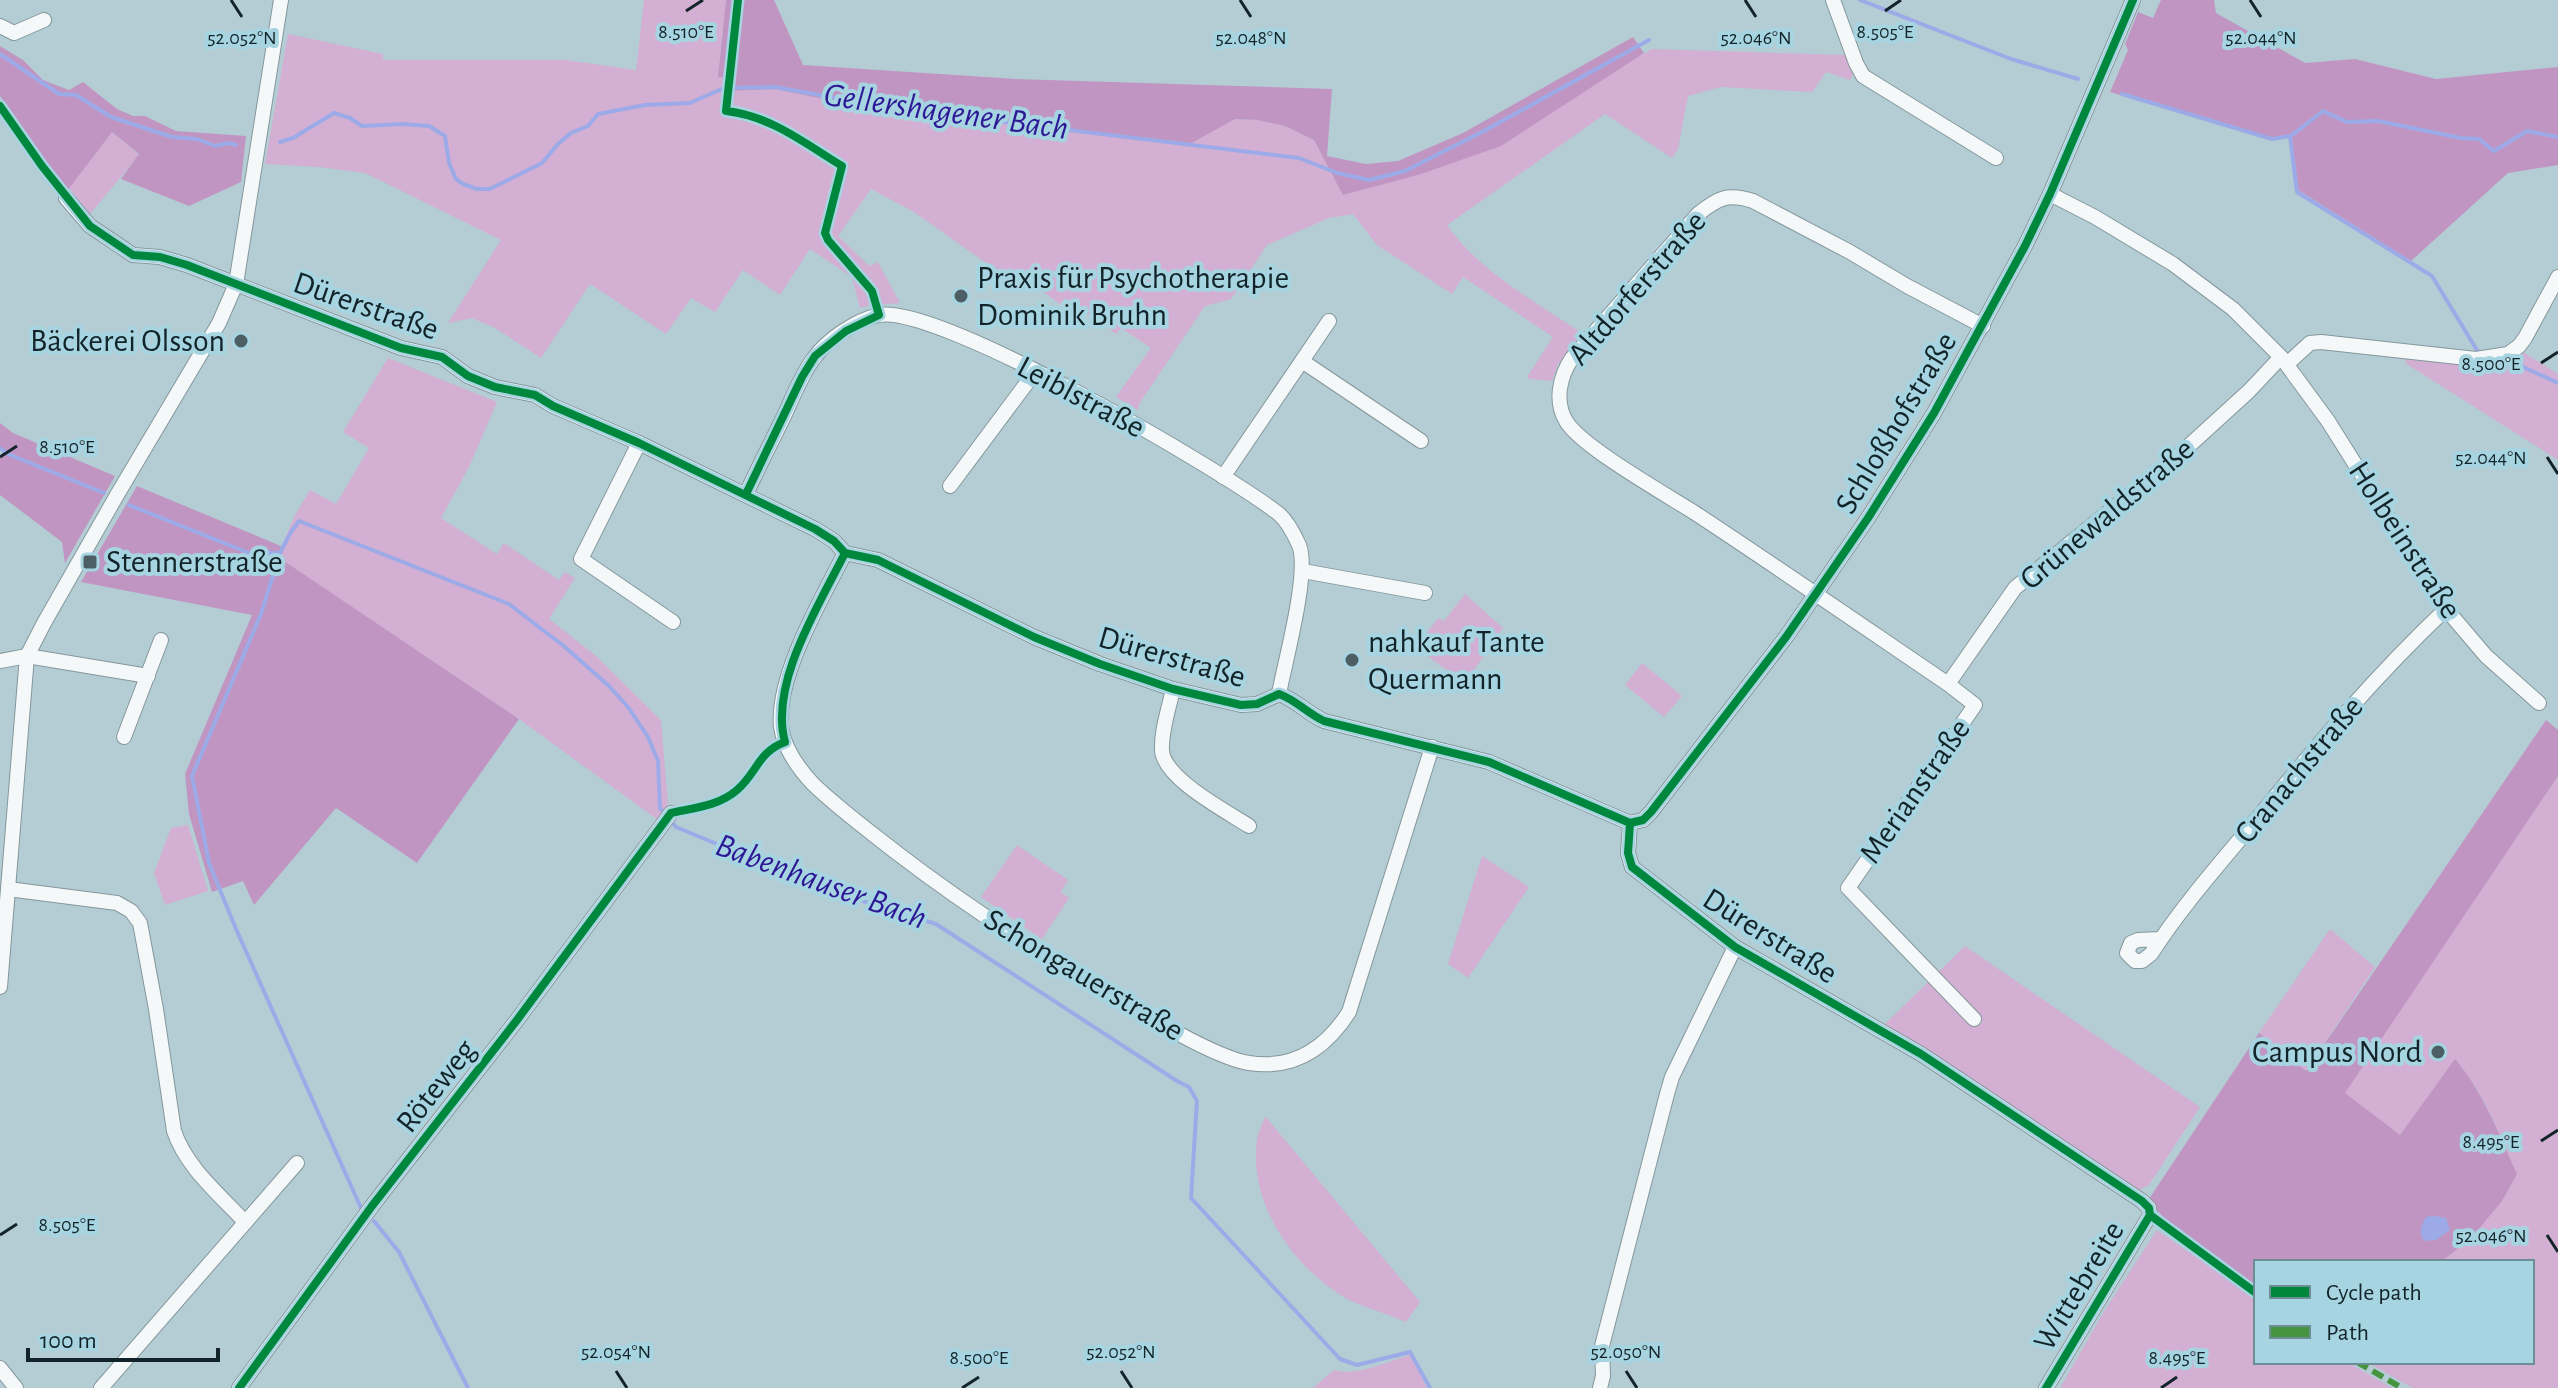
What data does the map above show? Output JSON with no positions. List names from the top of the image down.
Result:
{
  "streets": {
    "street": [
      "Altdorferstraße",
      "Dürerstraße",
      "Leiblstraße",
      "Schloßhofstraße",
      "Grünewaldstraße",
      "Holbeinstraße",
      "Cranachstraße",
      "Merianstraße",
      "Schongauerstraße",
      "Röteweg",
      "Wittebreite"
    ]
  },
  "crossings": [
    ["Altdorferstraße", "Schloßhofstraße"],
    ["Altdorferstraße", "Merianstraße"],
    ["Dürerstraße", "Leiblstraße"],
    ["Dürerstraße", "Schloßhofstraße"],
    ["Dürerstraße", "Schongauerstraße"],
    ["Dürerstraße", "Wittebreite"],
    ["Schloßhofstraße", "Holbeinstraße"],
    ["Schloßhofstraße", "Merianstraße"],
    ["Grünewaldstraße", "Holbeinstraße"],
    ["Grünewaldstraße", "Merianstraße"],
    ["Holbeinstraße", "Cranachstraße"]
  ],
  "water": ["Gellershagener Bach", "Babenhauser Bach"],
  "places": {
    "other": [
      "Praxis für Psychotherapie Dominik Bruhn",
      "Bäckerei Olsson",
      "nahkauf Tante Quermann",
      "Campus Nord"
    ],
    "transit": ["Stennerstraße"]
  },
  "legend": ["Cycle path", "Path"],
  "scale_bar": "100 m",
  "coordinates": [
    "8.510°E",
    "8.505°E",
    "52.044°N",
    "52.052°N",
    "52.048°N",
    "52.046°N",
    "8.500°E",
    "8.495°E",
    "52.054°N",
    "52.050°N"
  ]
}
